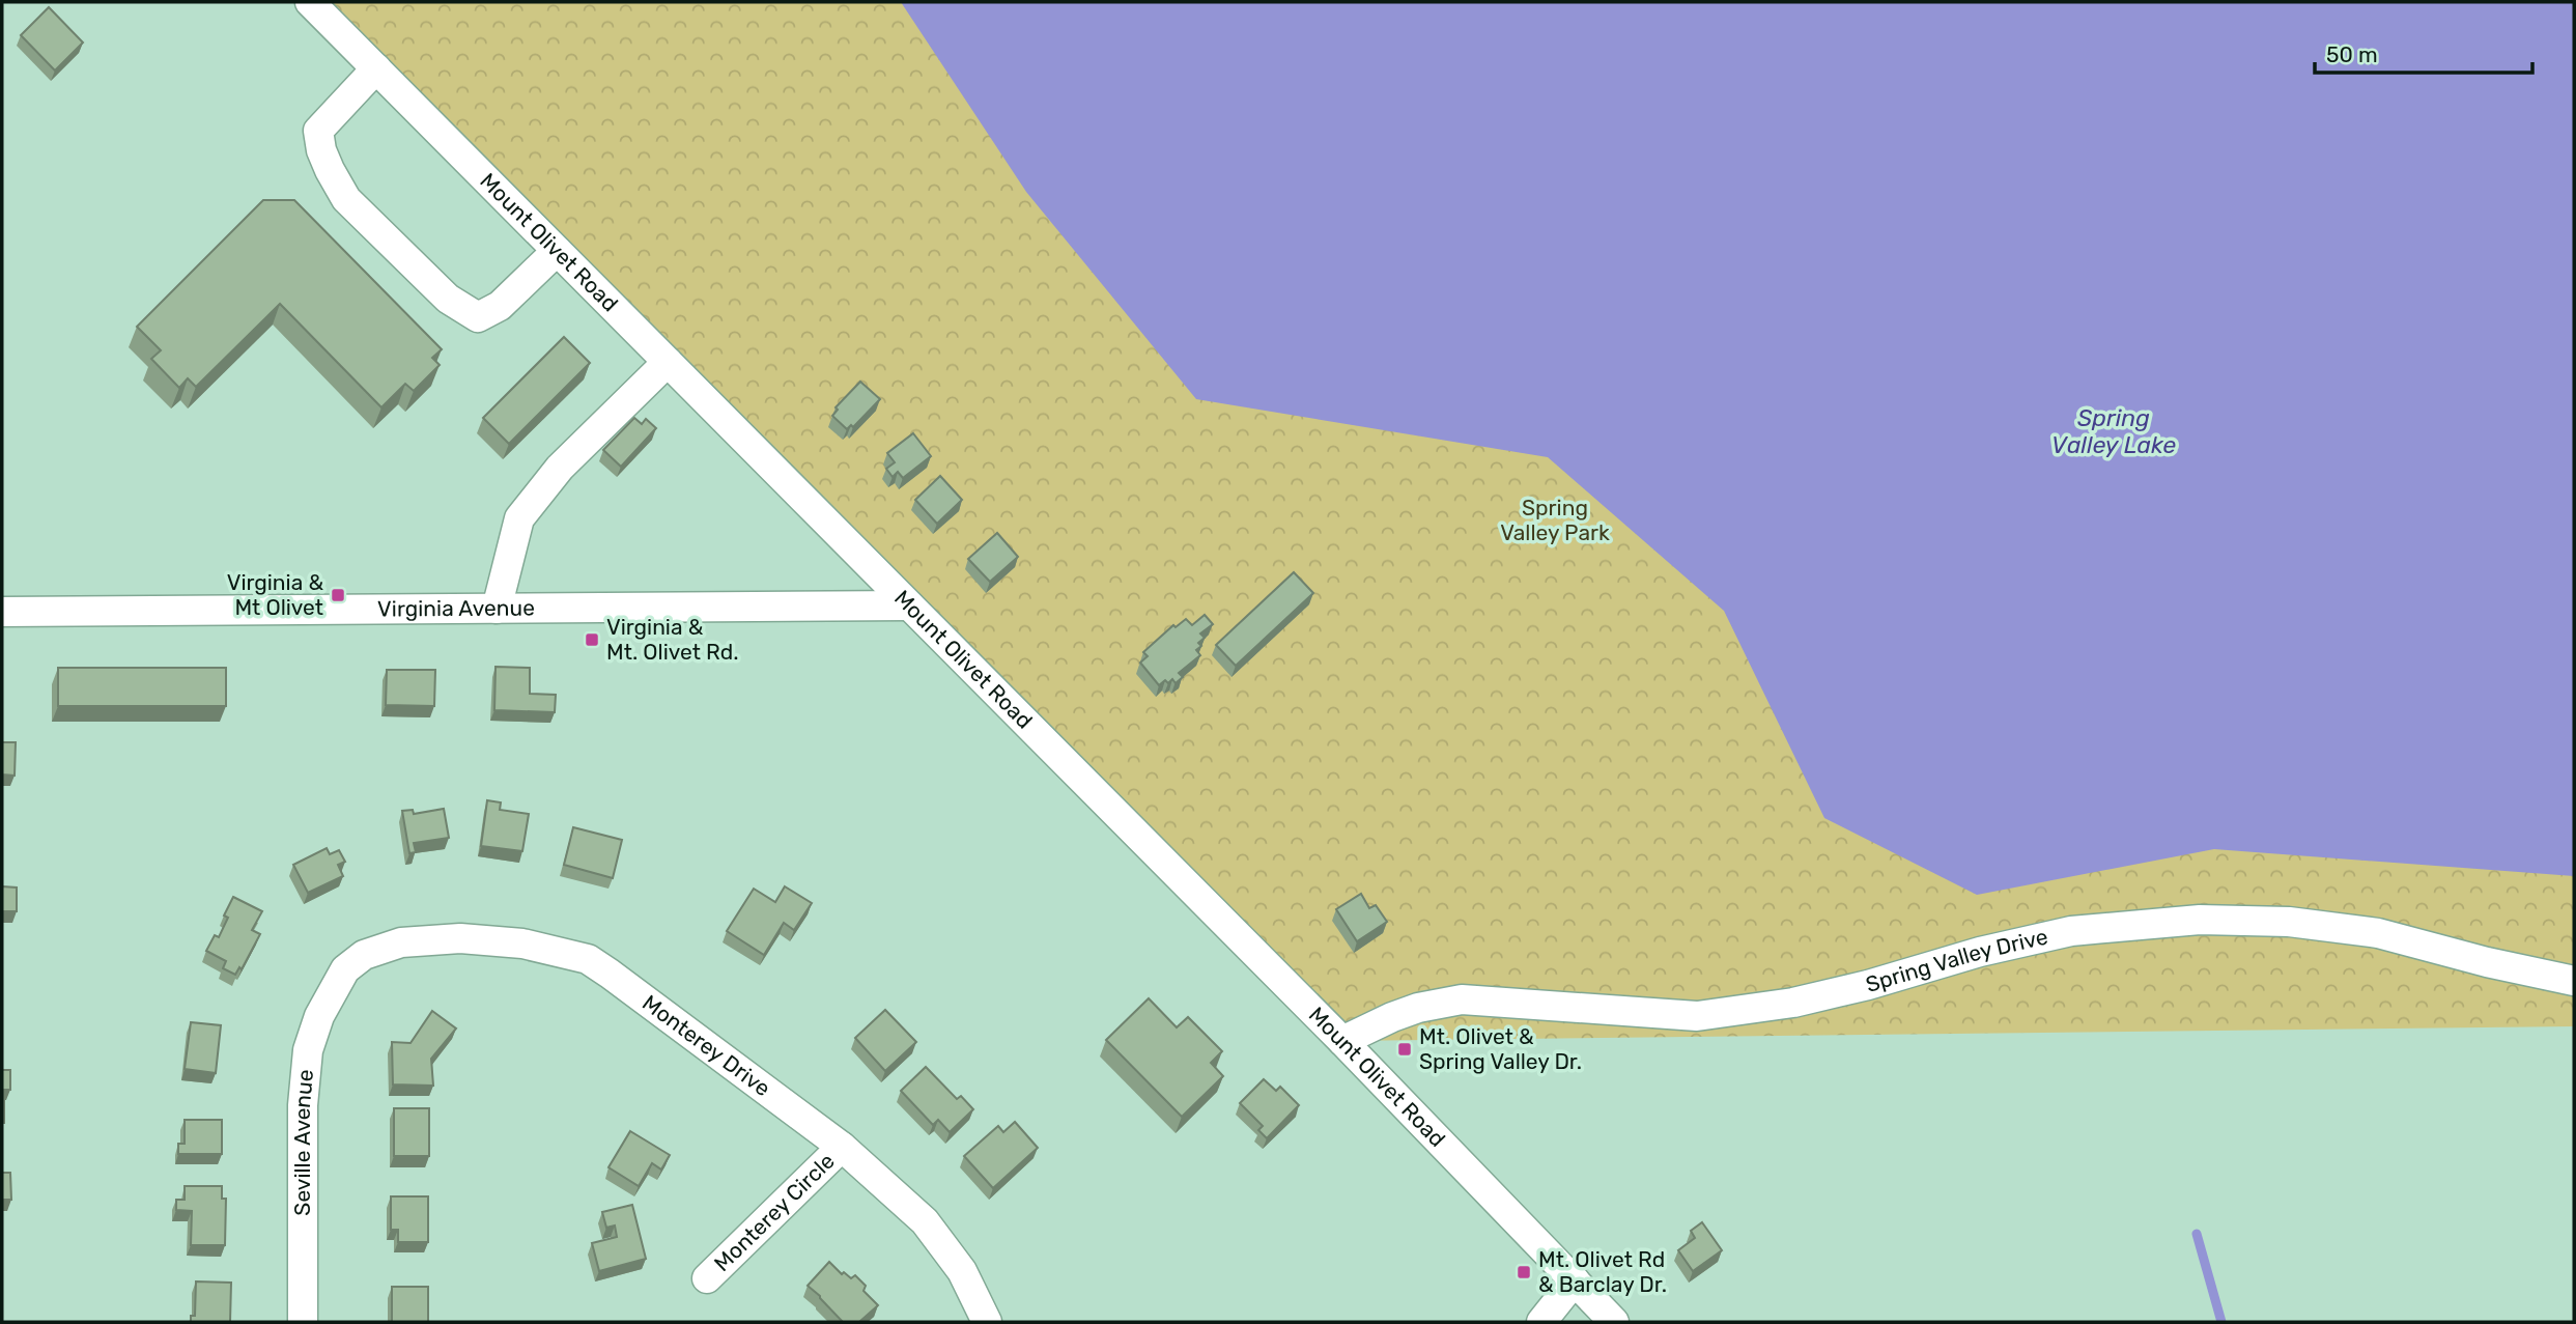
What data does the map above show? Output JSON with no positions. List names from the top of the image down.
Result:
{
  "streets": {
    "street": [
      "Mount Olivet Road",
      "Virginia Avenue",
      "Spring Valley Drive",
      "Monterey Drive",
      "Seville Avenue",
      "Monterey Circle"
    ]
  },
  "crossings": [
    ["Mount Olivet Road", "Virginia Avenue"],
    ["Mount Olivet Road", "Spring Valley Drive"],
    ["Monterey Drive", "Seville Avenue"],
    ["Monterey Drive", "Monterey Circle"]
  ],
  "water": ["Spring Valley Lake"],
  "parks": ["Spring Valley Park"],
  "places": {
    "transit": [
      "Virginia & Mt Olivet",
      "Virginia & Mt. Olivet Rd.",
      "Mt. Olivet & Spring Valley Dr.",
      "Mt. Olivet Rd & Barclay Dr."
    ]
  },
  "scale_bar": "50 m"
}
